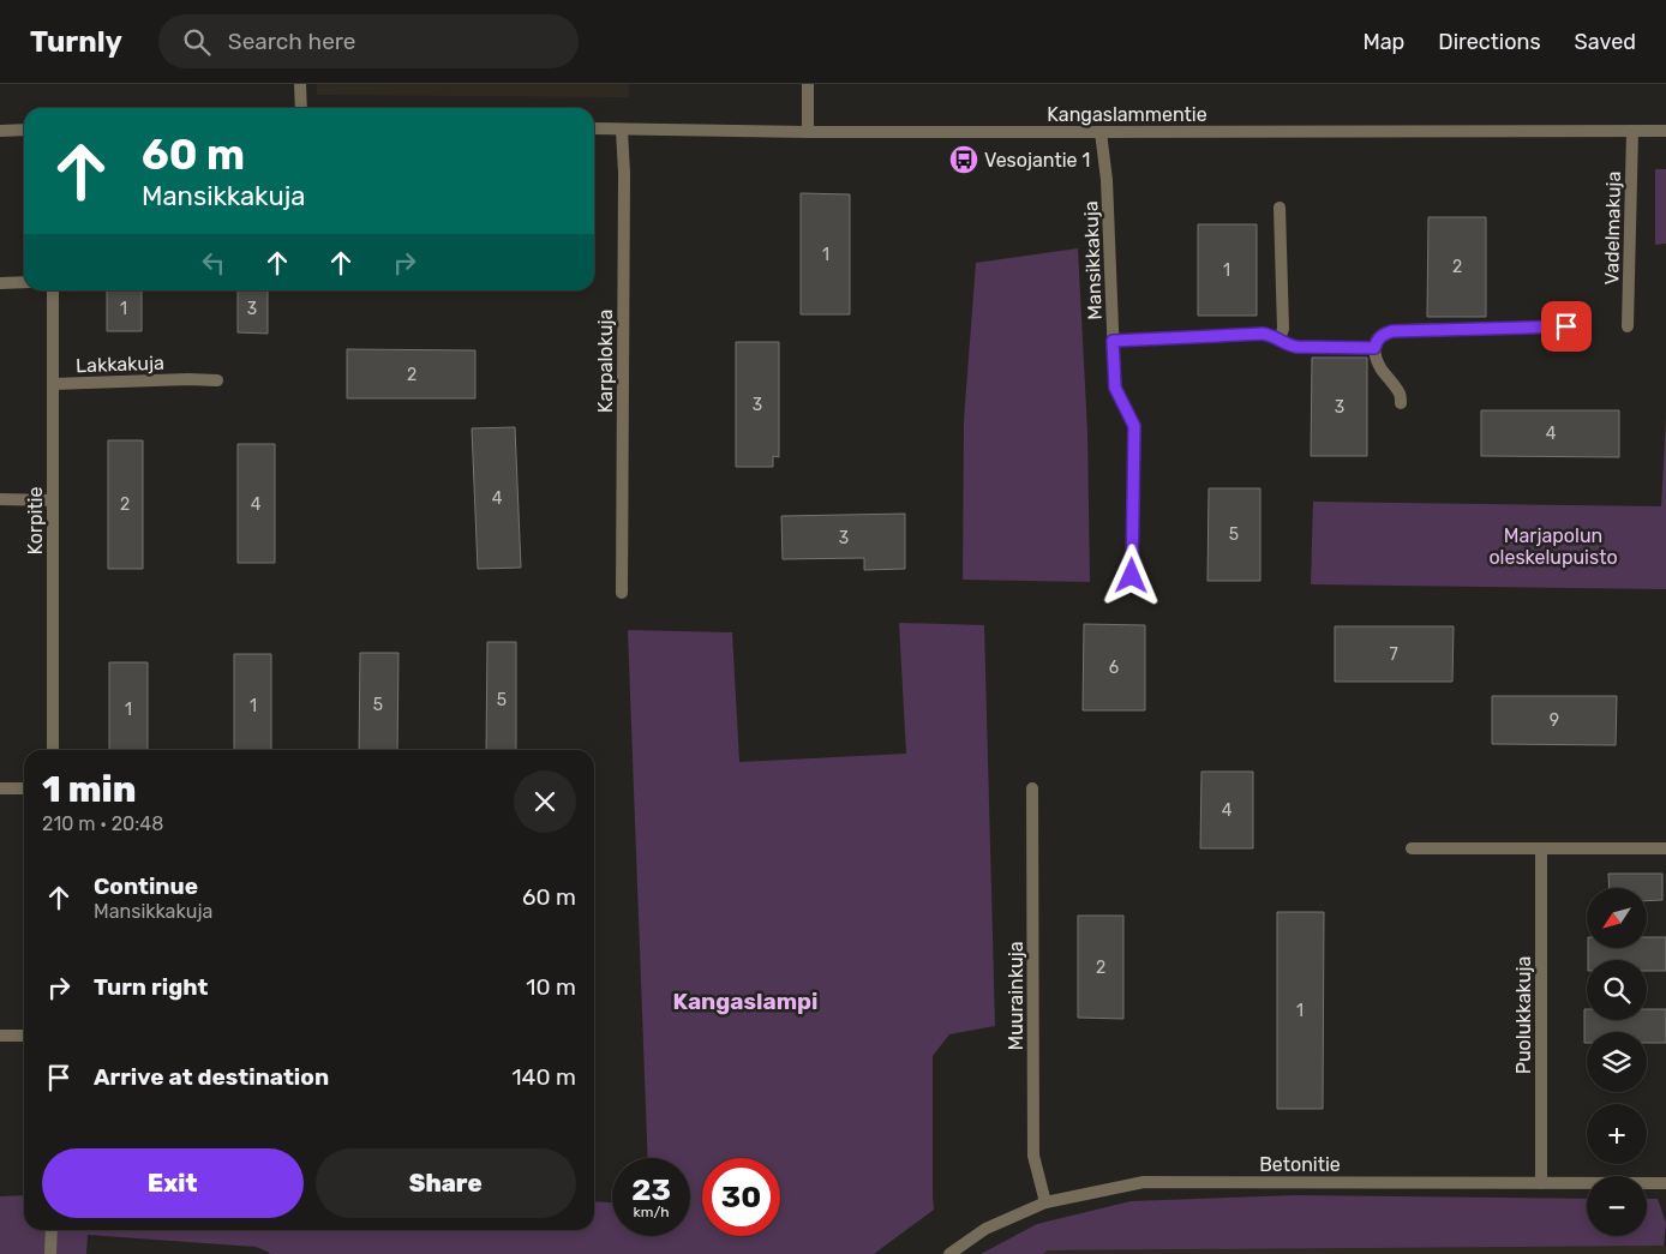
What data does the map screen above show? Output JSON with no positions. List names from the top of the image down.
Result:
{
  "streets": {
    "street": [
      "Kangaslammentie",
      "Vadelmakuja",
      "Mansikkakuja",
      "Karpalokuja",
      "Lakkakuja",
      "Korpitie",
      "Muurainkuja",
      "Puolukkakuja",
      "Betonitie"
    ]
  },
  "crossings": [
    ["Kangaslammentie", "Vadelmakuja"],
    ["Kangaslammentie", "Mansikkakuja"],
    ["Kangaslammentie", "Karpalokuja"],
    ["Lakkakuja", "Korpitie"],
    ["Muurainkuja", "Betonitie"],
    ["Puolukkakuja", "Betonitie"]
  ],
  "districts": ["Kangaslampi"],
  "parks": ["Marjapolun oleskelupuisto"],
  "places": {
    "bus stop": ["Vesojantie 1"]
  },
  "house_numbers": [
    "1",
    "2",
    "1",
    "1",
    "3",
    "2",
    "3",
    "3",
    "4",
    "4",
    "2",
    "4",
    "5",
    "3",
    "7",
    "6",
    "5",
    "5",
    "1",
    "1",
    "9",
    "4",
    "2",
    "1"
  ],
  "north": "bottom left",
  "page": {
    "header": "Turnly",
    "search": "Search here",
    "nav": ["Map", "Directions", "Saved"],
    "turn": ["60 m", "Mansikkakuja"],
    "heading": ["1 min", "210 m · 20:48"],
    "list": [
      {
        "name": "Continue",
        "note": "Mansikkakuja",
        "value": "60 m"
      },
      {
        "name": "Turn right",
        "value": "10 m"
      },
      {
        "name": "Arrive at destination",
        "value": "140 m"
      }
    ],
    "map_buttons": ["+", "−"],
    "buttons": ["Exit", "Share"],
    "speed": "23 km/h",
    "limit": "30"
  }
}
